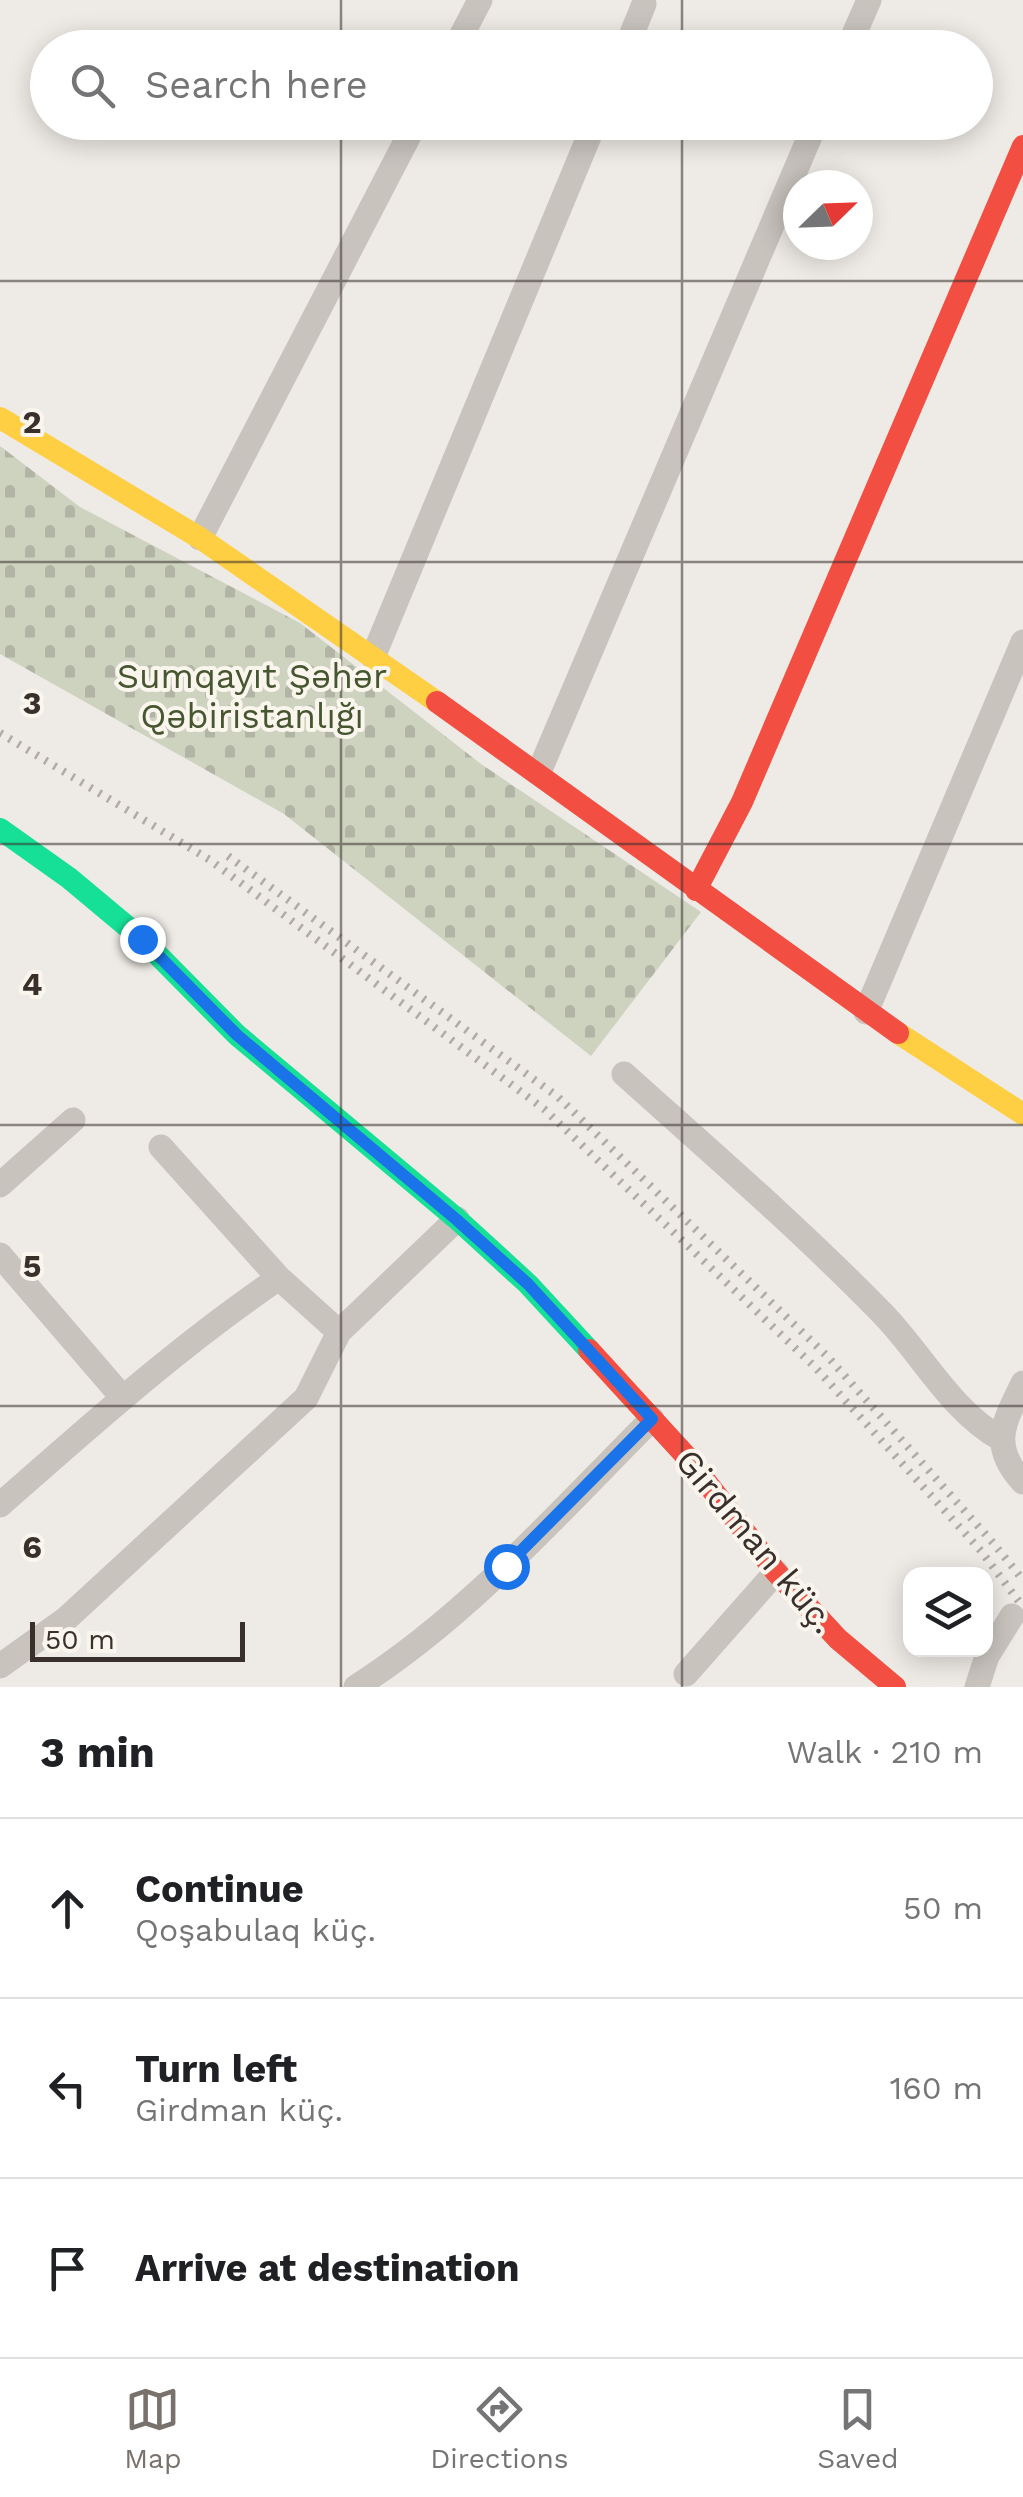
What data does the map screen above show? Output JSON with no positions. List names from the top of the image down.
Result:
{
  "streets": {
    "street": ["Girdman küç."]
  },
  "parks": ["Sumqayıt Şəhər Qəbiristanlığı"],
  "scale_bar": "50 m",
  "north": "top right",
  "page": {
    "search": "Search here",
    "scale": "50 m",
    "heading": ["3 min", "Walk · 210 m"],
    "list": [
      ["Continue", "Qoşabulaq küç.", "50 m"],
      ["Turn left", "Girdman küç.", "160 m"],
      "Arrive at destination"
    ],
    "nav": ["Map", "Directions", "Saved"]
  },
  "grid": {
    "rows": [
      "2",
      "3",
      "4",
      "5",
      "6"
    ]
  }
}
